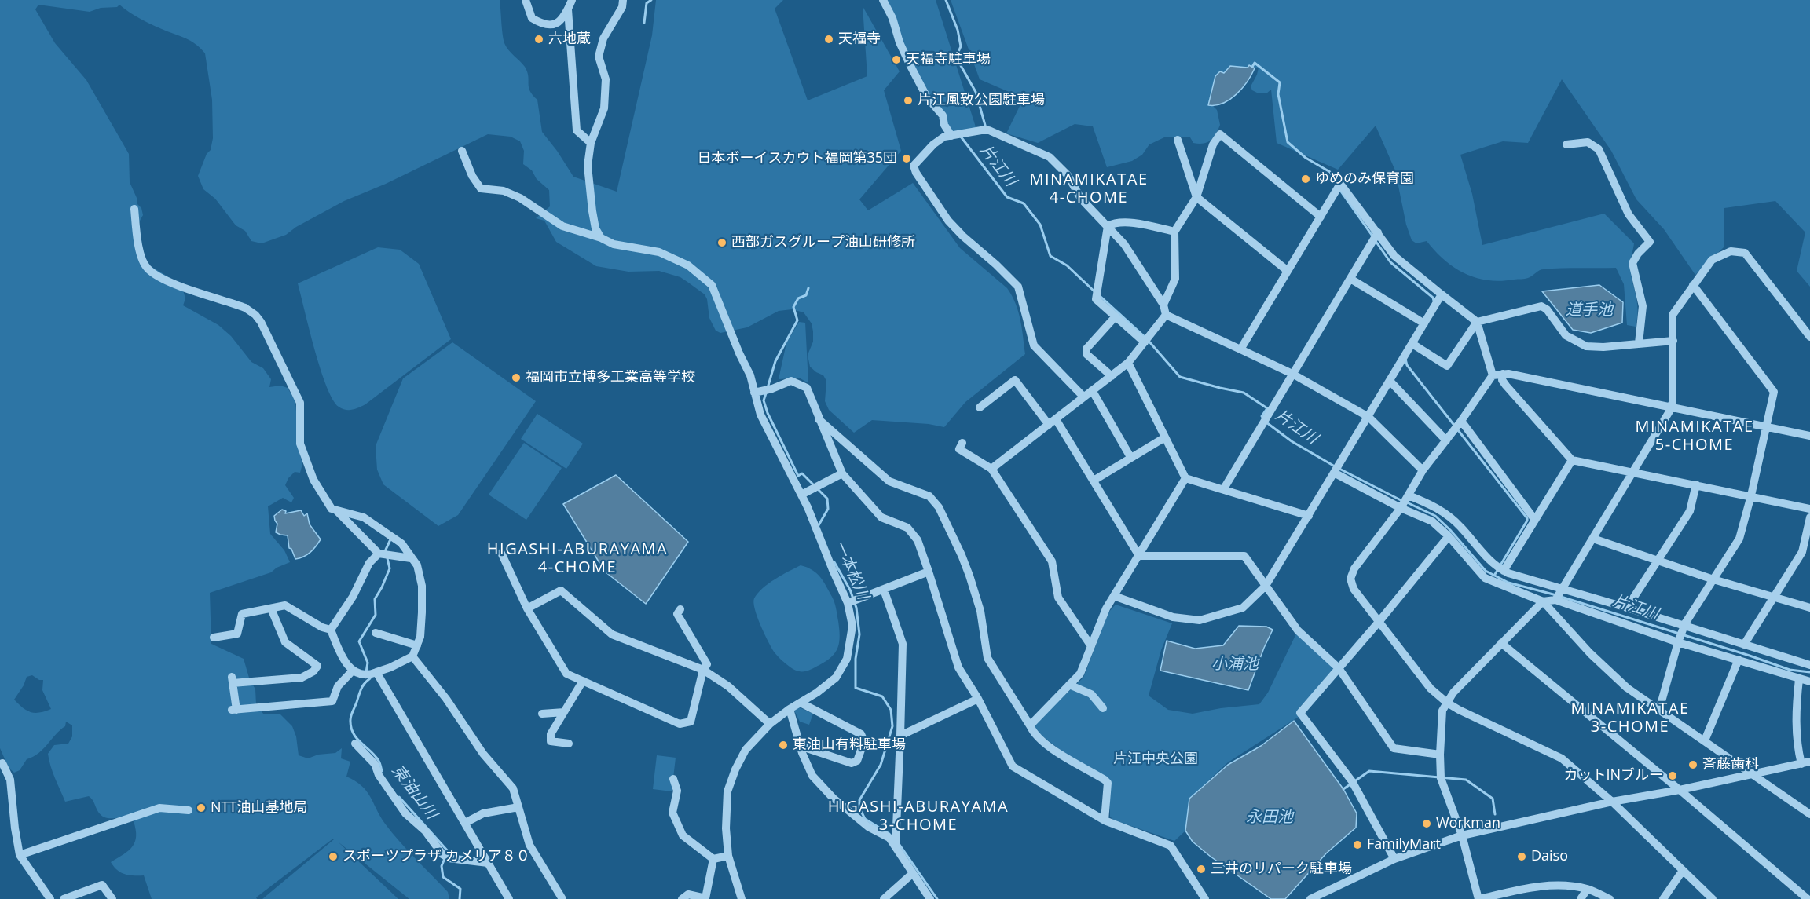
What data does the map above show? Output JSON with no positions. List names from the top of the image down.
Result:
{
  "districts": [
    "MINAMIKATAE 4-CHOME",
    "MINAMIKATAE 5-CHOME",
    "HIGASHI-ABURAYAMA 4-CHOME",
    "MINAMIKATAE 3-CHOME",
    "HIGASHI-ABURAYAMA 3-CHOME"
  ],
  "water": [
    "片江川",
    "道手池",
    "一本松川",
    "小浦池",
    "東油山川",
    "永田池"
  ],
  "parks": ["片江中央公園"],
  "places": [
    "六地蔵",
    "天福寺",
    "天福寺駐車場",
    "片江風致公園駐車場",
    "日本ボーイスカウト福岡第35団",
    "ゆめのみ保育園",
    "西部ガスグループ油山研修所",
    "福岡市立博多工業高等学校",
    "東油山有料駐車場",
    "斉藤歯科",
    "カットINブルー",
    "NTT油山基地局",
    "Workman",
    "FamilyMart",
    "スポーツプラザ カメリア８０",
    "Daiso",
    "三井のリパーク駐車場"
  ]
}
